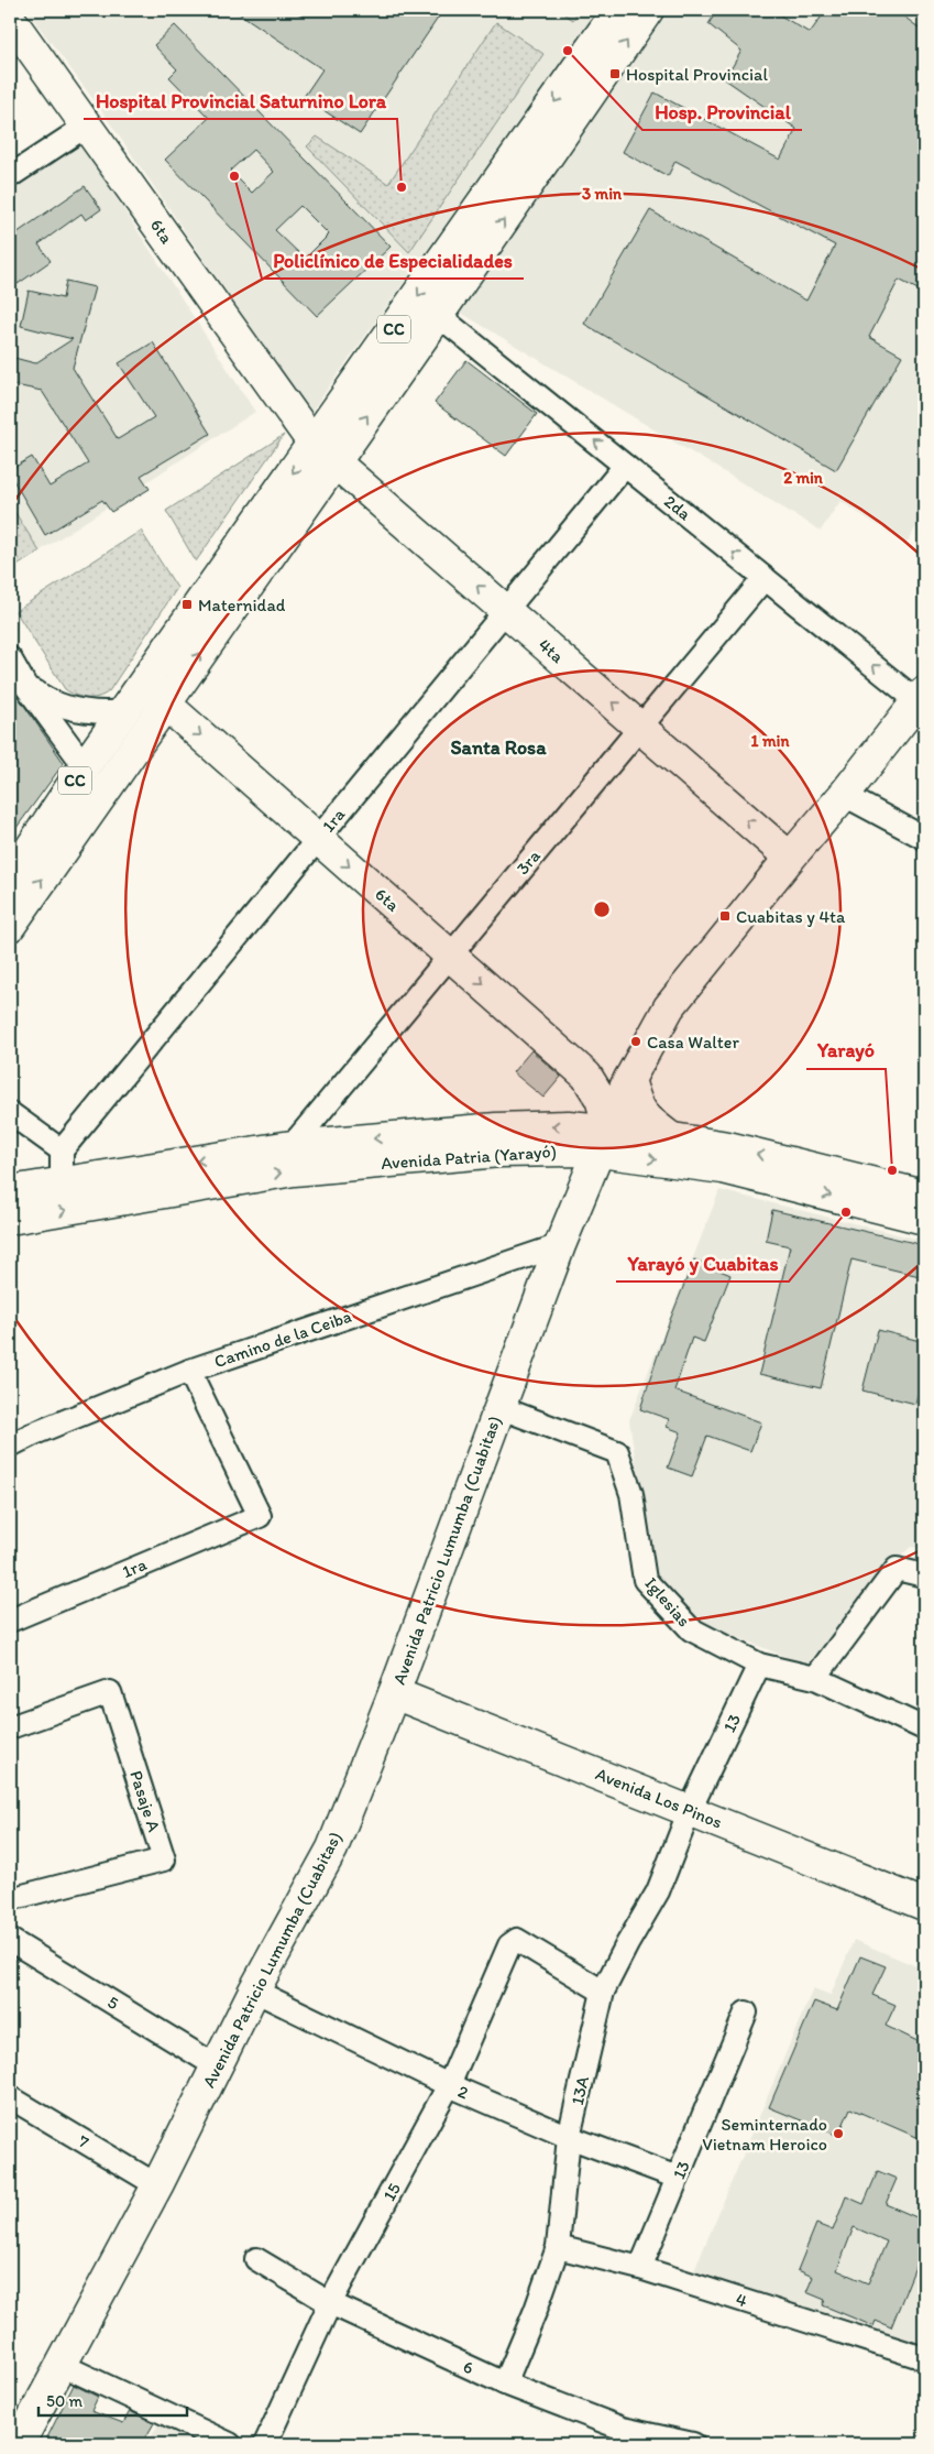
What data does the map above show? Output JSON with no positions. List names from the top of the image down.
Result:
{
  "streets": {
    "main road": [
      "6ta",
      "CC",
      "4ta",
      "Avenida Patria (Yarayó)",
      "Avenida Patricio Lumumba (Cuabitas)",
      "Avenida Los Pinos"
    ],
    "street": [
      "2da",
      "1ra",
      "3ra",
      "Camino de la Ceiba",
      "Iglesias",
      "13",
      "Pasaje A",
      "5",
      "13A",
      "2",
      "7",
      "15",
      "4",
      "6"
    ]
  },
  "crossings": [
    ["6ta", "CC"],
    ["6ta", "4ta"],
    ["6ta", "1ra"],
    ["6ta", "3ra"],
    ["6ta", "Avenida Patria (Yarayó)"],
    ["6ta", "Avenida Patricio Lumumba (Cuabitas)"],
    ["CC", "2da"],
    ["CC", "4ta"],
    ["2da", "1ra"],
    ["2da", "3ra"],
    ["2da", "Avenida Patricio Lumumba (Cuabitas)"],
    ["4ta", "1ra"],
    ["4ta", "3ra"],
    ["4ta", "Avenida Patricio Lumumba (Cuabitas)"],
    ["1ra", "Camino de la Ceiba"],
    ["3ra", "Avenida Patria (Yarayó)"],
    ["Avenida Patria (Yarayó)", "Avenida Patricio Lumumba (Cuabitas)"],
    ["Camino de la Ceiba", "Avenida Patricio Lumumba (Cuabitas)"],
    ["Avenida Patricio Lumumba (Cuabitas)", "Iglesias"],
    ["Avenida Patricio Lumumba (Cuabitas)", "Avenida Los Pinos"],
    ["Avenida Patricio Lumumba (Cuabitas)", "5"],
    ["Avenida Patricio Lumumba (Cuabitas)", "2"],
    ["Avenida Patricio Lumumba (Cuabitas)", "7"],
    ["Iglesias", "13"],
    ["13", "Avenida Los Pinos"],
    ["13", "13A"],
    ["13", "2"],
    ["13", "4"],
    ["Avenida Los Pinos", "13A"],
    ["13A", "2"],
    ["13A", "15"],
    ["13A", "4"],
    ["13A", "6"],
    ["2", "15"],
    ["15", "6"]
  ],
  "one_way": ["6ta", "2da", "4ta"],
  "districts": ["Santa Rosa"],
  "places": {
    "other": [
      "Hosp. Provincial",
      "Policlínico de Especialidades",
      "Hospital Provincial Saturnino Lora",
      "Casa Walter",
      "Yarayó",
      "Yarayó y Cuabitas",
      "Seminternado Vietnam Heroico"
    ],
    "transit": ["Hospital Provincial", "Maternidad", "Cuabitas y 4ta"]
  },
  "scale_bar": "50 m",
  "rings": ["3 min", "2 min", "1 min"]
}
